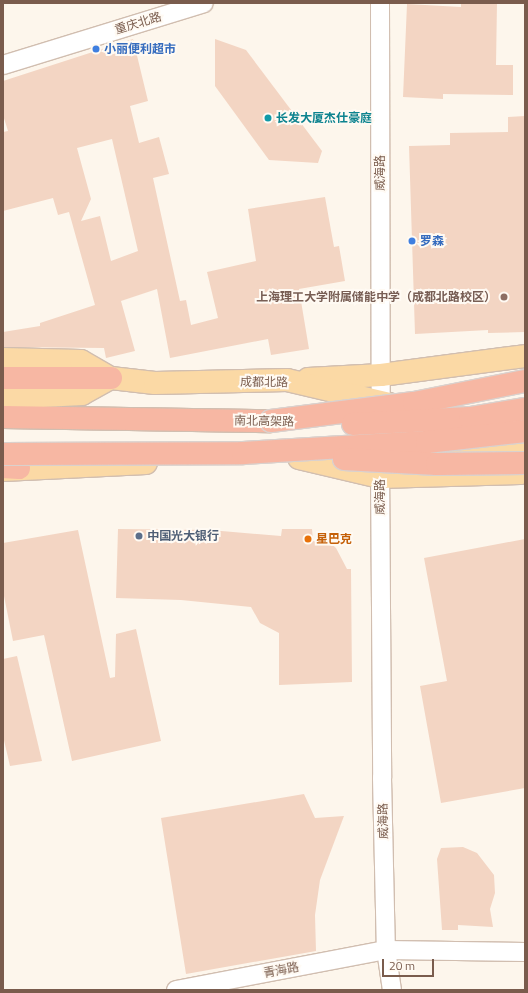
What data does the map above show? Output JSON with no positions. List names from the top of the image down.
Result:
{
  "streets": {
    "highway": ["南北高架路"],
    "main road": ["成都北路"],
    "street": ["重庆北路", "威海路", "青海路"]
  },
  "crossings": [
    ["威海路", "成都北路"],
    ["威海路", "青海路"]
  ],
  "places": [
    "小丽便利超市",
    "长发大厦杰仕豪庭",
    "罗森",
    "上海理工大学附属储能中学（成都北路校区）",
    "中国光大银行",
    "星巴克"
  ],
  "scale_bar": "20 m"
}
